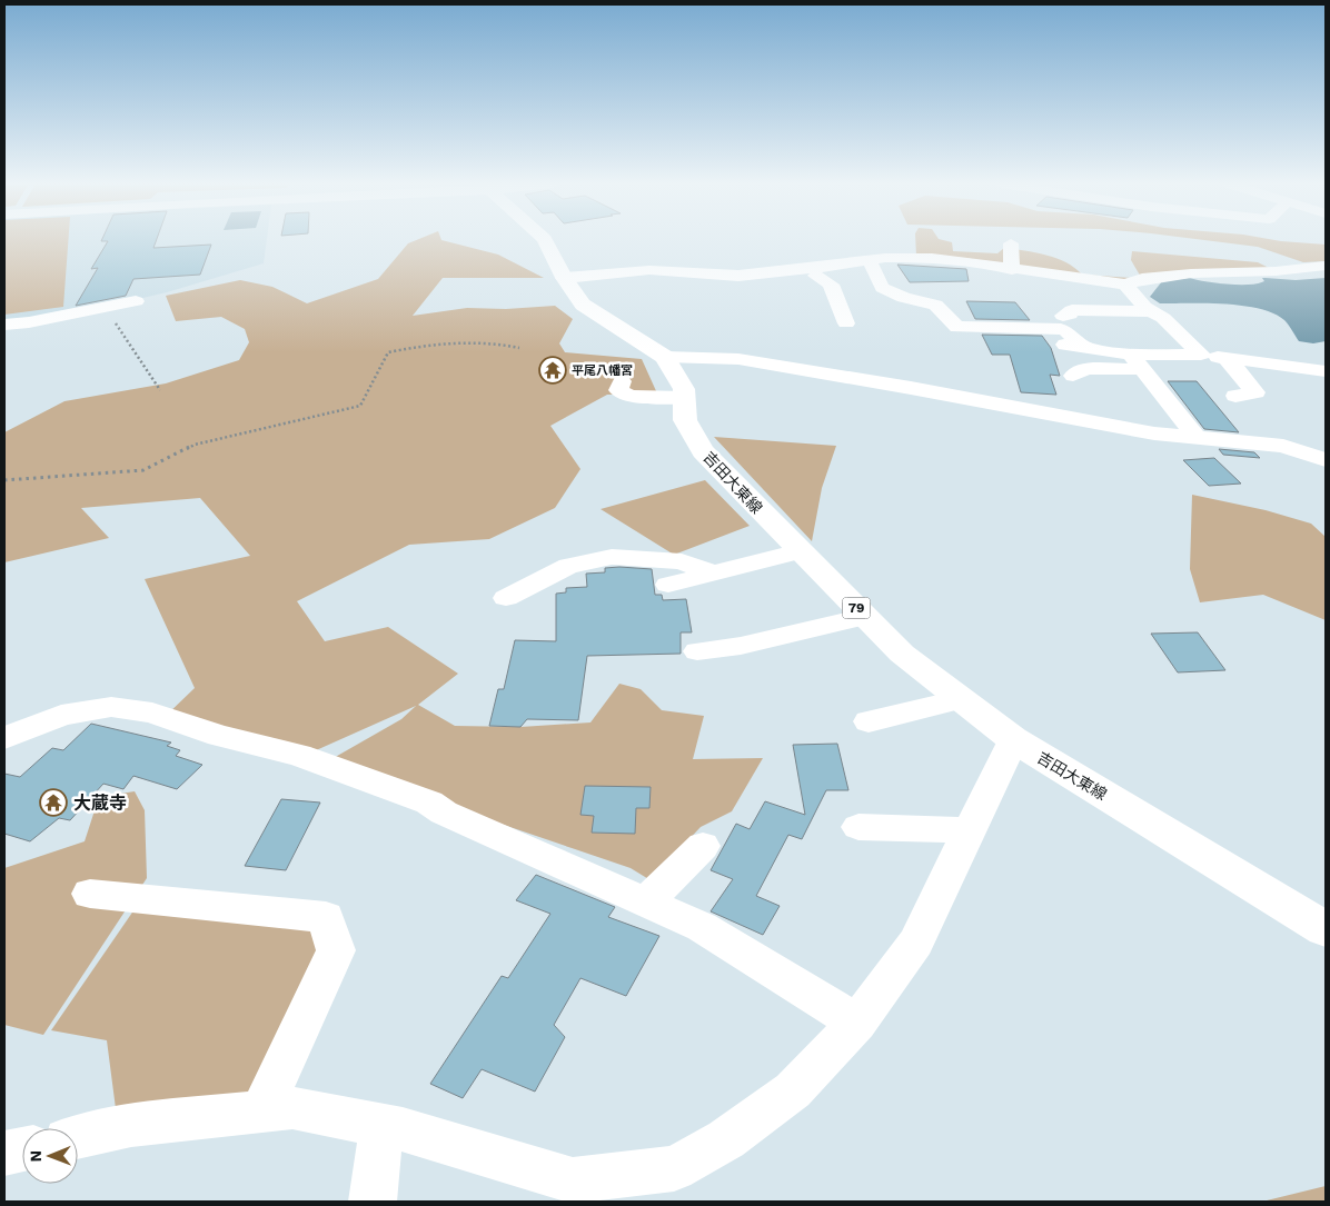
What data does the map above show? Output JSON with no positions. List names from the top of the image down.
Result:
{
  "streets": {
    "main road": ["吉田大東線", "79"]
  },
  "places": {
    "temple": ["平尾八幡宮", "大蔵寺"]
  },
  "north": "left"
}
